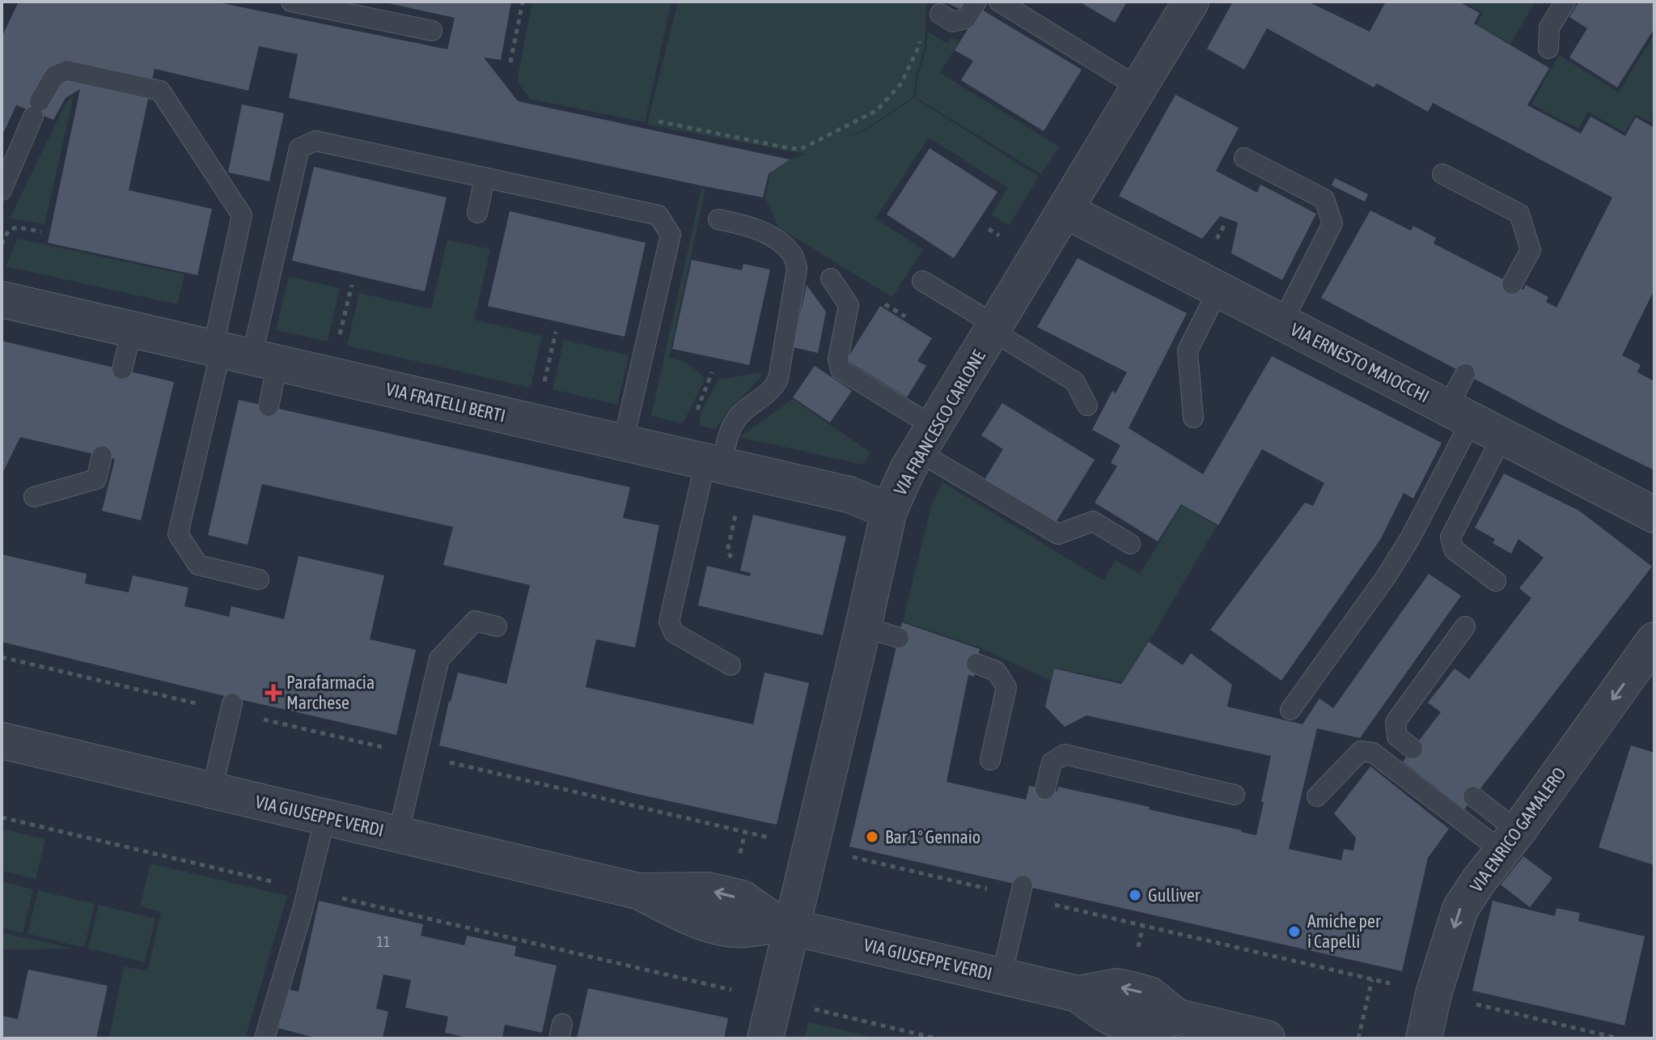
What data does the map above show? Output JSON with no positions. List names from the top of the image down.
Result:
{
  "streets": {
    "street": [
      "VIA ERNESTO MAIOCCHI",
      "VIA FRATELLI BERTI",
      "VIA FRANCESCO CARLONE",
      "VIA GIUSEPPE VERDI",
      "VIA ENRICO GAMALERO"
    ]
  },
  "crossings": [
    ["VIA ERNESTO MAIOCCHI", "VIA FRANCESCO CARLONE"],
    ["VIA FRATELLI BERTI", "VIA FRANCESCO CARLONE"],
    ["VIA FRANCESCO CARLONE", "VIA GIUSEPPE VERDI"]
  ],
  "one_way": ["VIA ENRICO GAMALERO"],
  "places": {
    "health": ["Parafarmacia Marchese"],
    "other": ["Bar 1° Gennaio", "Gulliver", "Amiche per i Capelli"]
  },
  "house_numbers": ["11"]
}
